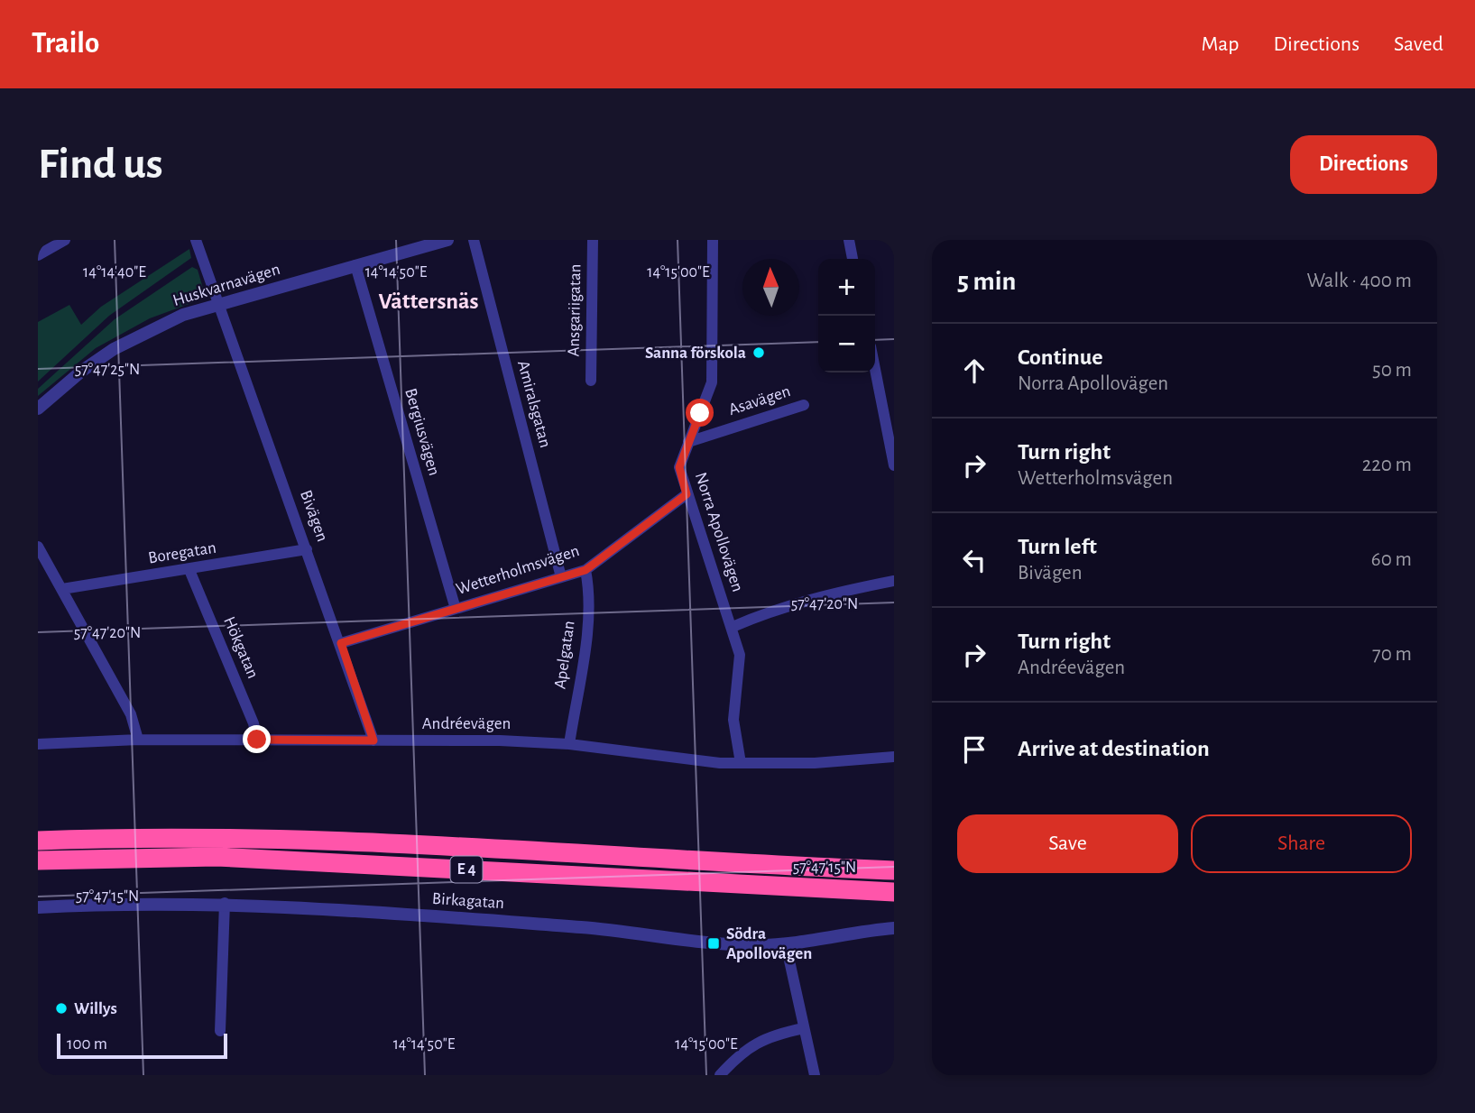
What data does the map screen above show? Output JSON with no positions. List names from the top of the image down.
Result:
{
  "streets": {
    "highway": ["E 4"],
    "street": [
      "Huskvarnavägen",
      "Ansgariigatan",
      "Asavägen",
      "Amiralsgatan",
      "Bergiusvägen",
      "Bivägen",
      "Norra Apollovägen",
      "Boregatan",
      "Wetterholmsvägen",
      "Hökgatan",
      "Apelgatan",
      "Andréevägen",
      "Birkagatan"
    ]
  },
  "crossings": [
    ["Huskvarnavägen", "Bergiusvägen"],
    ["Huskvarnavägen", "Bivägen"],
    ["Asavägen", "Norra Apollovägen"],
    ["Amiralsgatan", "Wetterholmsvägen"],
    ["Bergiusvägen", "Wetterholmsvägen"],
    ["Bivägen", "Boregatan"],
    ["Bivägen", "Wetterholmsvägen"],
    ["Bivägen", "Andréevägen"],
    ["Norra Apollovägen", "Wetterholmsvägen"],
    ["Norra Apollovägen", "Andréevägen"],
    ["Boregatan", "Hökgatan"],
    ["Wetterholmsvägen", "Apelgatan"],
    ["Hökgatan", "Andréevägen"],
    ["Apelgatan", "Andréevägen"]
  ],
  "districts": ["Vättersnäs"],
  "places": {
    "other": ["Sanna förskola", "Willys"],
    "transit": ["Södra Apollovägen"]
  },
  "scale_bar": "100 m",
  "north": "top",
  "page": {
    "header": "Trailo",
    "nav": ["Map", "Directions", "Saved"],
    "buttons": [
      "Directions",
      ["Save", "Share"]
    ],
    "title": "Find us",
    "heading": ["5 min", "Walk · 400 m"],
    "map_buttons": ["+", "−"],
    "list": [
      ["Continue", "Norra Apollovägen", "50 m"],
      ["Turn right", "Wetterholmsvägen", "220 m"],
      ["Turn left", "Bivägen", "60 m"],
      ["Turn right", "Andréevägen", "70 m"],
      "Arrive at destination"
    ],
    "scale": "100 m"
  },
  "coordinates": [
    "14°14'40\"E",
    "14°14'50\"E",
    "14°15'00\"E",
    "57°47'25\"N",
    "57°47'20\"N",
    "57°47'15\"N"
  ]
}
